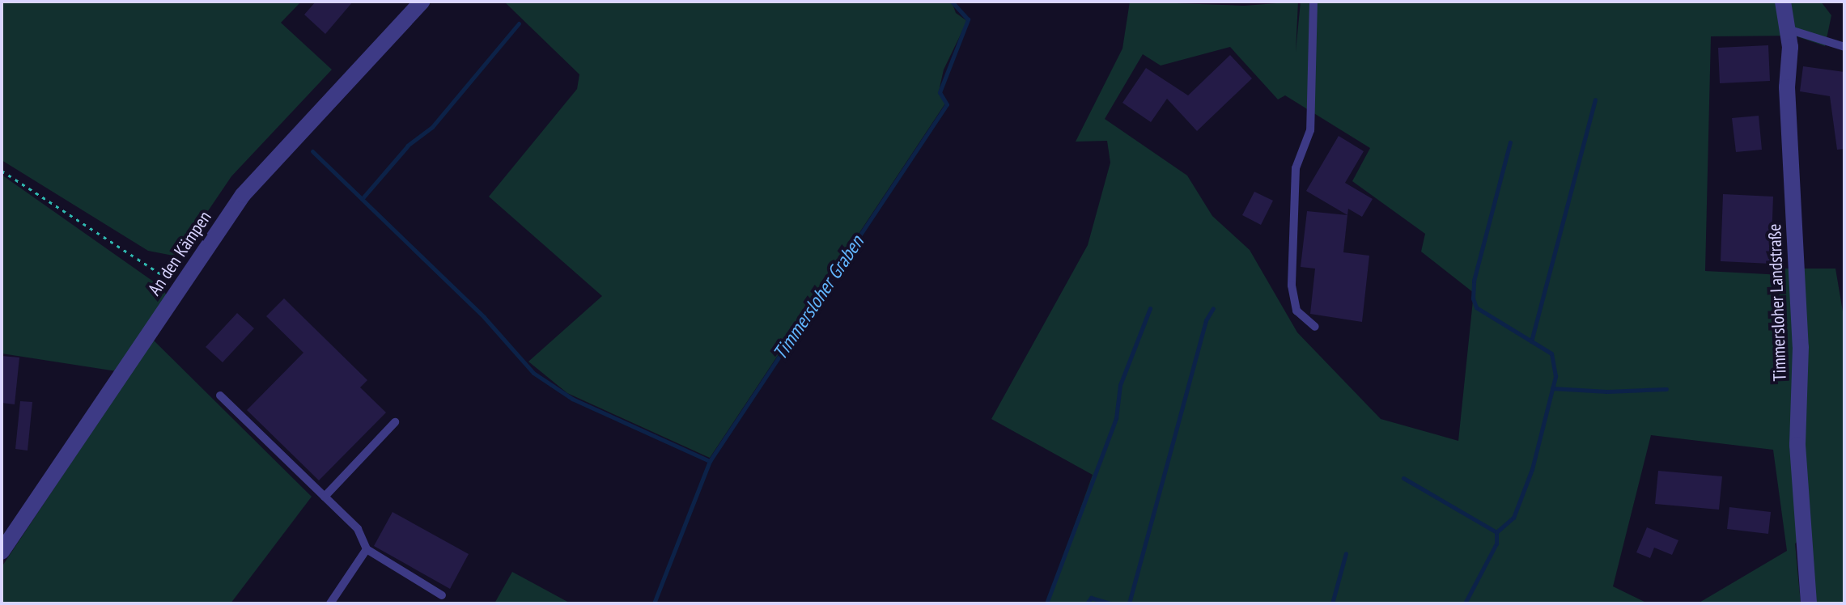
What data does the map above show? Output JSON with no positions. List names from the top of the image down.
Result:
{
  "streets": {
    "street": ["An den Kämpen", "Timmersloher Landstraße"]
  },
  "water": ["Timmersloher Graben"]
}
